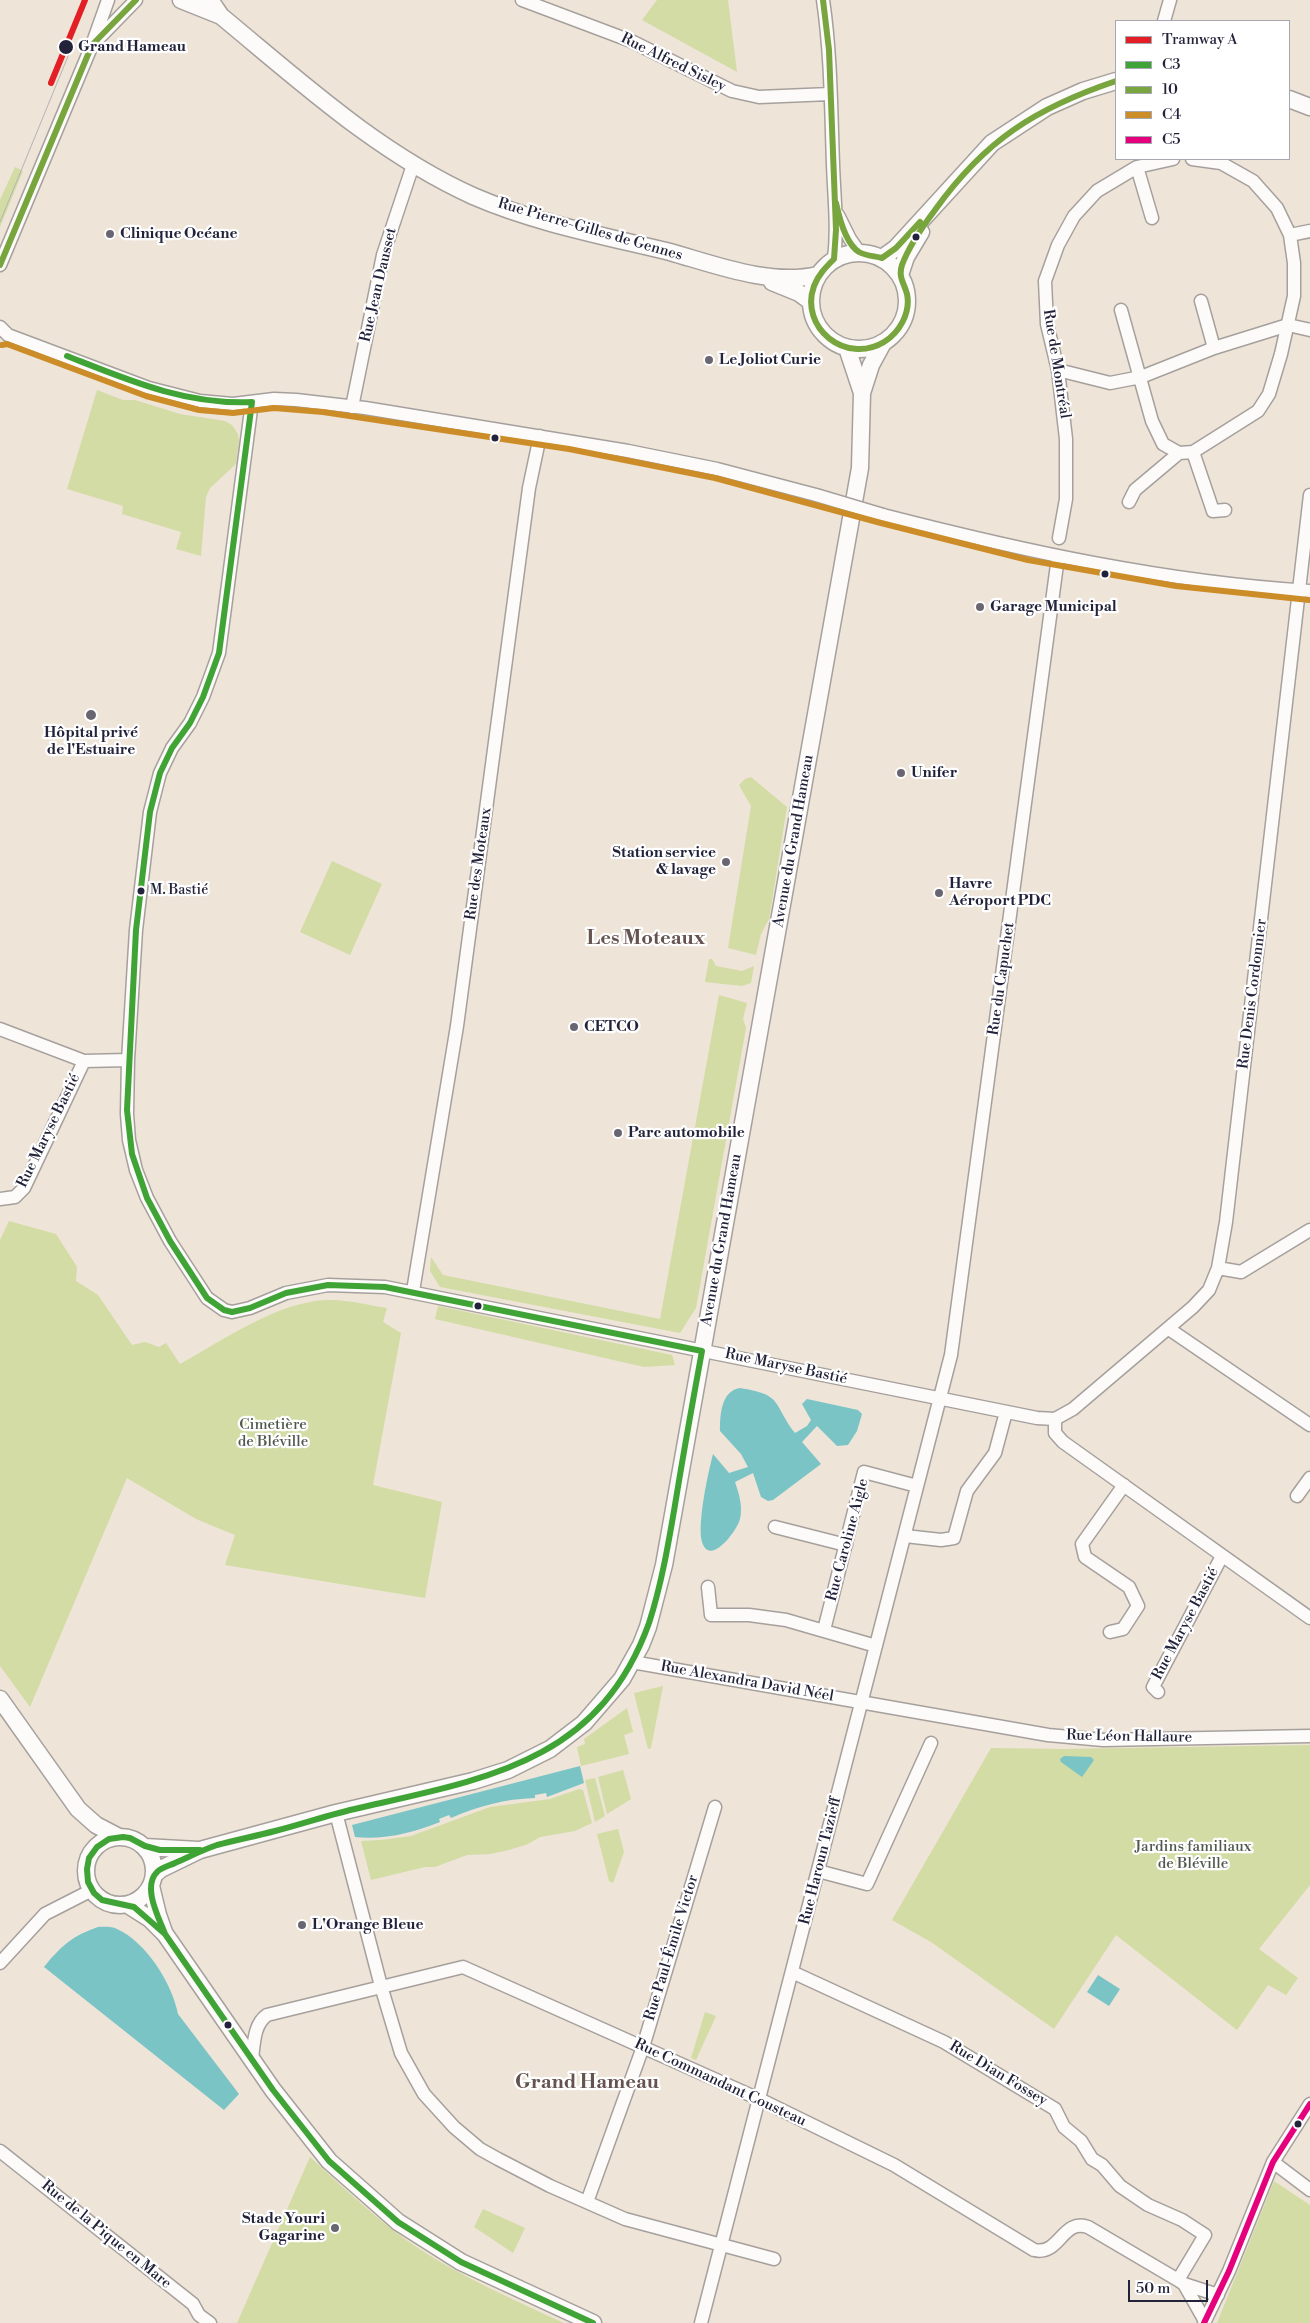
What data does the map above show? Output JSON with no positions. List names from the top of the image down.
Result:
{
  "streets": {
    "main road": ["Rue Pierre-Gilles de Gennes", "Avenue du Grand Hameau"],
    "street": [
      "Rue Alfred Sisley",
      "Rue Jean Dausset",
      "Rue de Montréal",
      "Rue des Moteaux",
      "Rue du Capuchet",
      "Rue Denis Cordonnier",
      "Rue Maryse Bastié",
      "Rue Caroline Aigle",
      "Rue Alexandra David Néel",
      "Rue Léon Hallaure",
      "Rue Haroun Tazieff",
      "Rue Paul-Émile Victor",
      "Rue Dian Fossey",
      "Rue Commandant Cousteau",
      "Rue de la Pique en Mare"
    ]
  },
  "crossings": [
    ["Rue Pierre-Gilles de Gennes", "Rue Jean Dausset"],
    ["Rue Pierre-Gilles de Gennes", "Avenue du Grand Hameau"],
    ["Avenue du Grand Hameau", "Rue Maryse Bastié"],
    ["Avenue du Grand Hameau", "Rue Alexandra David Néel"],
    ["Rue des Moteaux", "Rue Maryse Bastié"],
    ["Rue du Capuchet", "Rue Maryse Bastié"],
    ["Rue du Capuchet", "Rue Haroun Tazieff"],
    ["Rue Denis Cordonnier", "Rue Maryse Bastié"],
    ["Rue Maryse Bastié", "Rue Haroun Tazieff"],
    ["Rue Caroline Aigle", "Rue Haroun Tazieff"],
    ["Rue Alexandra David Néel", "Rue Léon Hallaure"],
    ["Rue Alexandra David Néel", "Rue Haroun Tazieff"],
    ["Rue Léon Hallaure", "Rue Haroun Tazieff"],
    ["Rue Haroun Tazieff", "Rue Dian Fossey"],
    ["Rue Haroun Tazieff", "Rue Commandant Cousteau"],
    ["Rue Paul-Émile Victor", "Rue Commandant Cousteau"],
    ["Rue Dian Fossey", "Rue Commandant Cousteau"]
  ],
  "districts": ["Les Moteaux", "Grand Hameau"],
  "parks": ["Cimetière de Bléville", "Jardins familiaux de Bléville"],
  "places": [
    "Grand Hameau",
    "Clinique Océane",
    "Le Joliot Curie",
    "Garage Municipal",
    "Hôpital privé de l'Estuaire",
    "Unifer",
    "Station service & lavage",
    "M. Bastié",
    "Havre Aéroport PDC",
    "CETCO",
    "Parc automobile",
    "L'Orange Bleue",
    "Stade Youri Gagarine"
  ],
  "lines": [
    "tram line A",
    "transit line 10",
    "transit line C4",
    "transit line C3",
    "transit line C5"
  ],
  "legend": [
    "Tramway A",
    "C3",
    "10",
    "C4",
    "C5"
  ],
  "scale_bar": "50 m"
}
